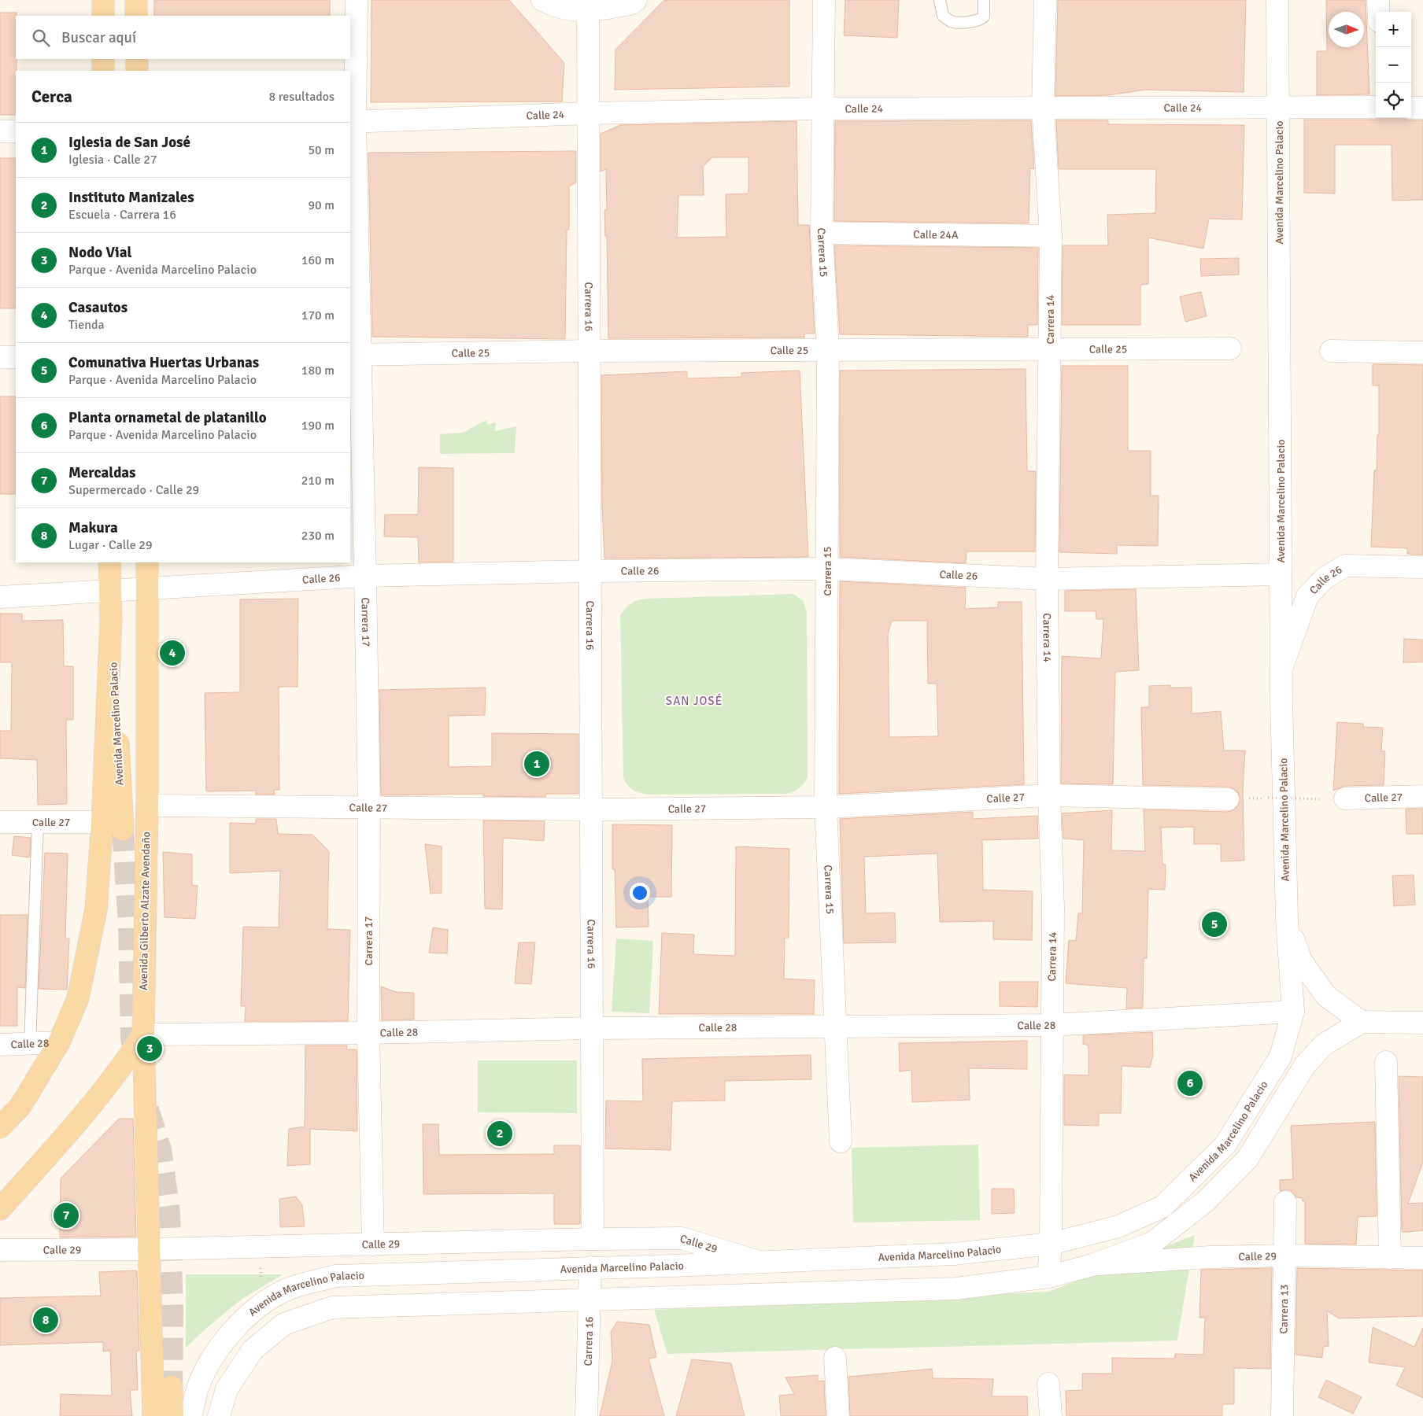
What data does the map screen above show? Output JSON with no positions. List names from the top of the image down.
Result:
{
  "streets": {
    "main road": ["Avenida Marcelino Palacio", "Avenida Gilberto Alzate Avendaño"],
    "street": [
      "Calle 24",
      "Calle 24A",
      "Carrera 15",
      "Carrera 16",
      "Carrera 14",
      "Calle 25",
      "Calle 26",
      "Carrera 17",
      "Calle 27",
      "Calle 28",
      "Calle 29",
      "Carrera 13"
    ]
  },
  "crossings": [
    ["Calle 24", "Avenida Marcelino Palacio"],
    ["Calle 24", "Carrera 15"],
    ["Calle 24", "Carrera 16"],
    ["Calle 24", "Carrera 14"],
    ["Calle 24", "Carrera 17"],
    ["Avenida Marcelino Palacio", "Carrera 16"],
    ["Avenida Marcelino Palacio", "Carrera 14"],
    ["Avenida Marcelino Palacio", "Calle 26"],
    ["Avenida Marcelino Palacio", "Calle 28"],
    ["Avenida Marcelino Palacio", "Calle 29"],
    ["Calle 24A", "Carrera 15"],
    ["Calle 24A", "Carrera 14"],
    ["Carrera 15", "Calle 25"],
    ["Carrera 15", "Calle 26"],
    ["Carrera 15", "Calle 27"],
    ["Carrera 15", "Calle 28"],
    ["Carrera 16", "Calle 25"],
    ["Carrera 16", "Calle 26"],
    ["Carrera 16", "Calle 27"],
    ["Carrera 16", "Calle 28"],
    ["Carrera 16", "Calle 29"],
    ["Carrera 14", "Calle 25"],
    ["Carrera 14", "Calle 26"],
    ["Carrera 14", "Calle 27"],
    ["Carrera 14", "Calle 28"],
    ["Calle 25", "Carrera 17"],
    ["Calle 26", "Carrera 17"],
    ["Calle 26", "Avenida Gilberto Alzate Avendaño"],
    ["Carrera 17", "Calle 27"],
    ["Carrera 17", "Calle 28"],
    ["Carrera 17", "Calle 29"],
    ["Calle 27", "Avenida Gilberto Alzate Avendaño"],
    ["Avenida Gilberto Alzate Avendaño", "Calle 28"],
    ["Calle 29", "Carrera 13"]
  ],
  "districts": ["SAN JOSÉ"],
  "north": "right",
  "page": {
    "map_buttons": ["+", "−"],
    "search": "Buscar aquí",
    "heading": ["Cerca", "8 resultados"],
    "list": [
      {
        "mark": "1",
        "name": "Iglesia de San José",
        "note": "Iglesia · Calle 27",
        "value": "50 m"
      },
      {
        "mark": "2",
        "name": "Instituto Manizales",
        "note": "Escuela · Carrera 16",
        "value": "90 m"
      },
      {
        "mark": "3",
        "name": "Nodo Vial",
        "note": "Parque · Avenida Marcelino Palacio",
        "value": "160 m"
      },
      {
        "mark": "4",
        "name": "Casautos",
        "note": "Tienda",
        "value": "170 m"
      },
      {
        "mark": "5",
        "name": "Comunativa Huertas Urbanas",
        "note": "Parque · Avenida Marcelino Palacio",
        "value": "180 m"
      },
      {
        "mark": "6",
        "name": "Planta ornametal de platanillo",
        "note": "Parque · Avenida Marcelino Palacio",
        "value": "190 m"
      },
      {
        "mark": "7",
        "name": "Mercaldas",
        "note": "Supermercado · Calle 29",
        "value": "210 m"
      },
      {
        "mark": "8",
        "name": "Makura",
        "note": "Lugar · Calle 29",
        "value": "230 m"
      }
    ],
    "pins": [
      "4",
      "1",
      "5",
      "3",
      "6",
      "2",
      "7",
      "8"
    ]
  }
}
